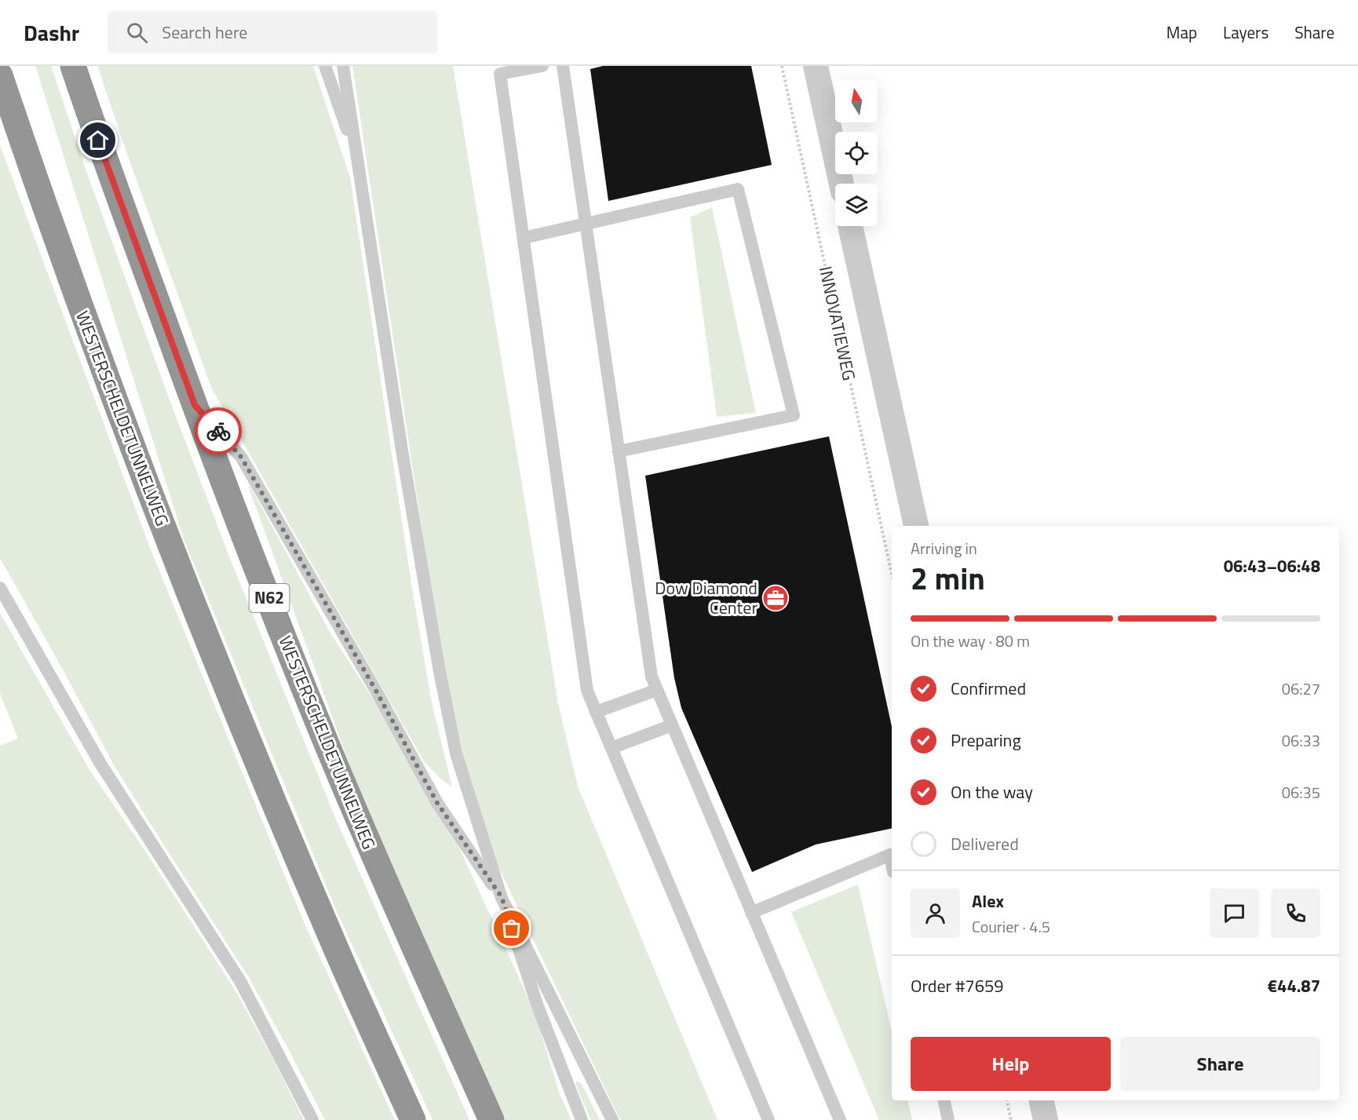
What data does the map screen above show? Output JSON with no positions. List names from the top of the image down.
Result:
{
  "streets": {
    "highway": ["WESTERSCHELDETUNNELWEG", "N62"],
    "street": ["INNOVATIEWEG"]
  },
  "places": {
    "office": ["Dow Diamond Center"]
  },
  "north": "top",
  "page": {
    "header": "Dashr",
    "search": "Search here",
    "nav": ["Map", "Layers", "Share"],
    "heading": ["2 min", "Arriving in", "06:43–06:48"],
    "panel": [
      "Alex",
      "Courier · 4.5",
      "Order #7659",
      "€44.87"
    ],
    "bar": "On the way · 80 m",
    "list": [
      ["Confirmed", "06:27"],
      ["Preparing", "06:33"],
      ["On the way", "06:35"],
      "Delivered"
    ],
    "buttons": ["Help", "Share"]
  }
}
